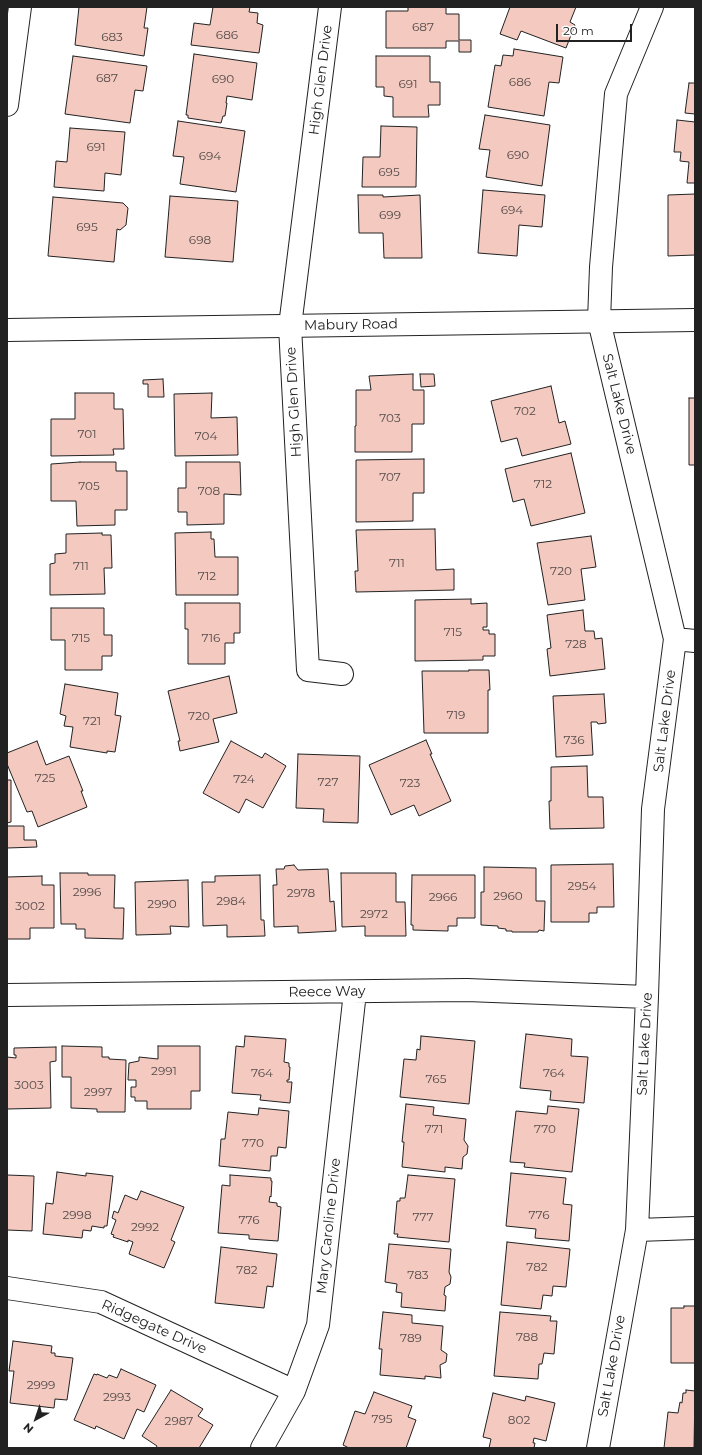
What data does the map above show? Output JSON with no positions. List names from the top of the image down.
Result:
{
  "streets": {
    "street": [
      "High Glen Drive",
      "Mabury Road",
      "Salt Lake Drive",
      "Reece Way",
      "Mary Caroline Drive",
      "Ridgegate Drive"
    ]
  },
  "crossings": [
    ["High Glen Drive", "Mabury Road"],
    ["Mabury Road", "Salt Lake Drive"],
    ["Salt Lake Drive", "Reece Way"],
    ["Reece Way", "Mary Caroline Drive"],
    ["Mary Caroline Drive", "Ridgegate Drive"]
  ],
  "house_numbers": [
    "687",
    "686",
    "683",
    "687",
    "690",
    "686",
    "691",
    "691",
    "690",
    "694",
    "695",
    "694",
    "699",
    "695",
    "698",
    "702",
    "703",
    "701",
    "704",
    "707",
    "712",
    "705",
    "708",
    "711",
    "711",
    "720",
    "712",
    "715",
    "715",
    "716",
    "728",
    "719",
    "720",
    "721",
    "736",
    "725",
    "724",
    "727",
    "723",
    "2954",
    "2996",
    "2978",
    "2960",
    "2966",
    "2984",
    "2990",
    "3002",
    "2972",
    "2991",
    "764",
    "764",
    "765",
    "3003",
    "2997",
    "771",
    "770",
    "770",
    "2998",
    "776",
    "777",
    "776",
    "2992",
    "782",
    "782",
    "783",
    "788",
    "789",
    "2999",
    "2993",
    "795",
    "802",
    "2987"
  ],
  "scale_bar": "20 m",
  "north": "bottom left"
}
